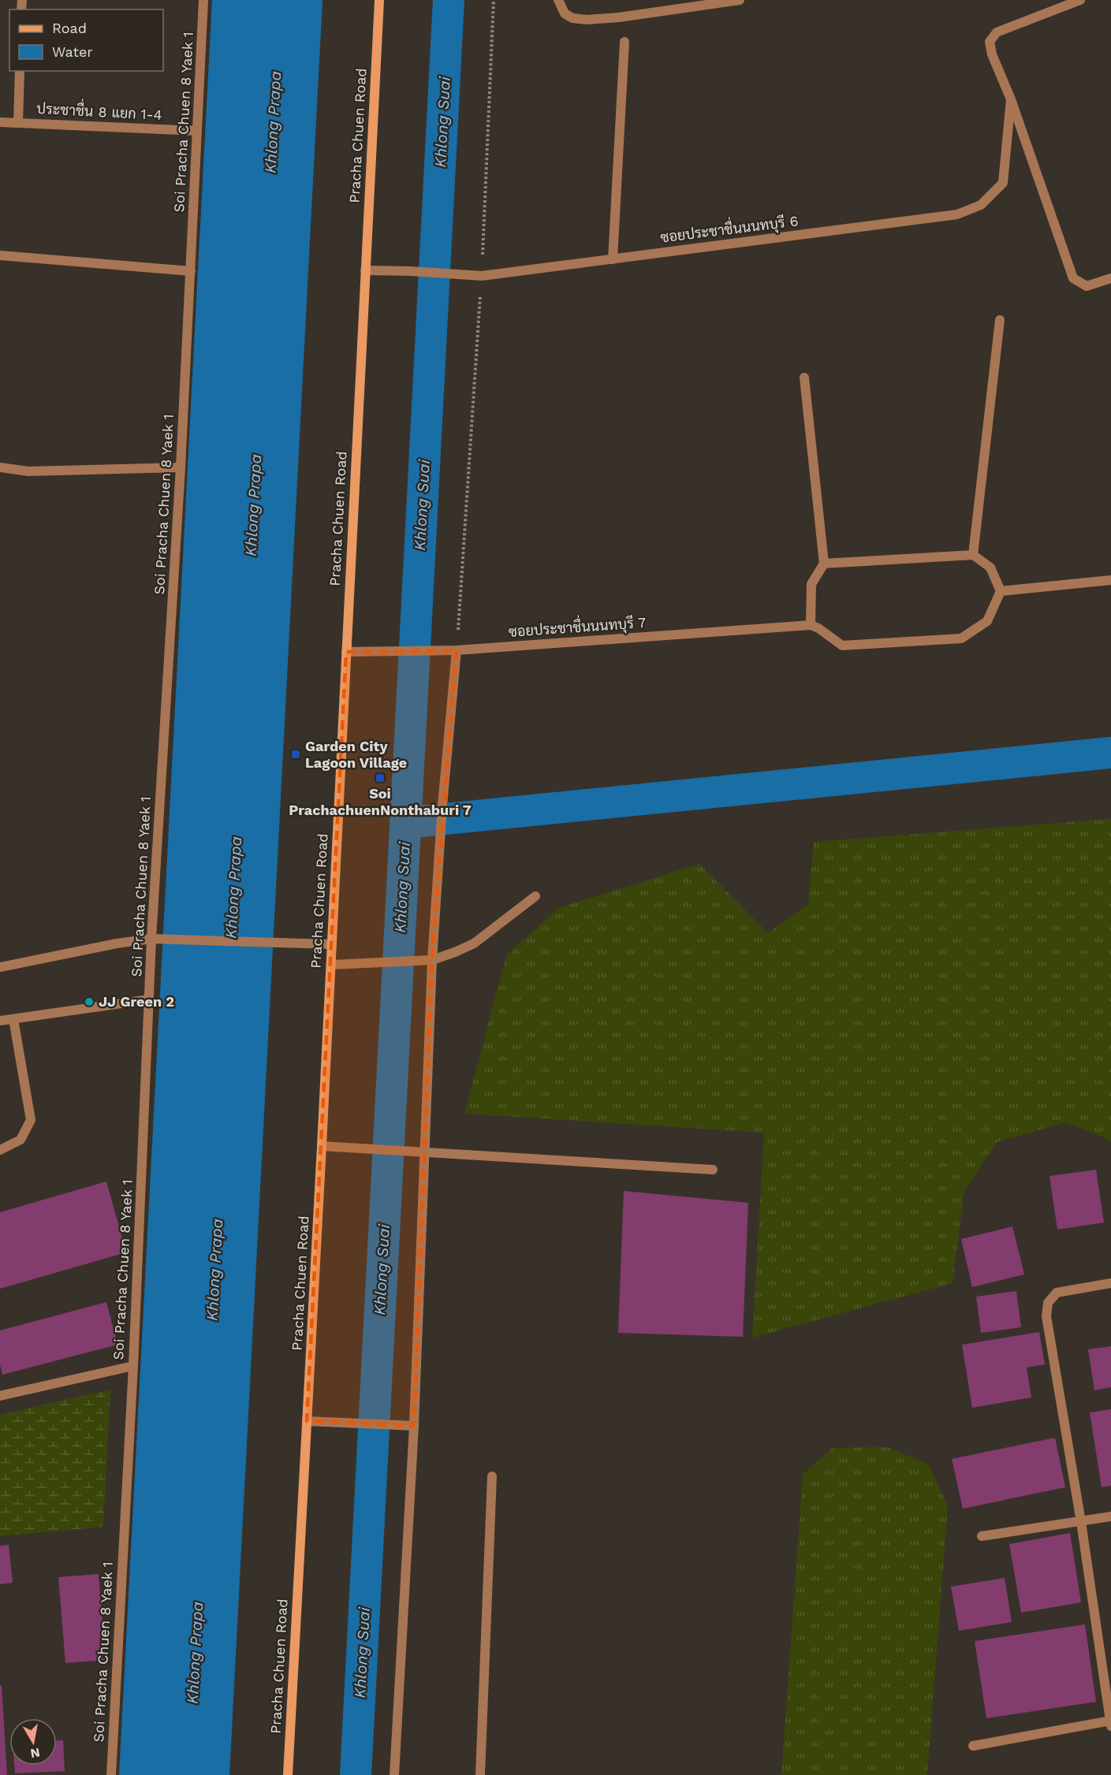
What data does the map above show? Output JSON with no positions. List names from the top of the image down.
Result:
{
  "streets": {
    "main road": ["Pracha Chuen Road"],
    "street": [
      "ประชาชื่น 8 แยก 1-4",
      "Soi Pracha Chuen 8 Yaek 1",
      "ซอยประชาชื่นนนทบุรี 6",
      "ซอยประชาชื่นนนทบุรี 7"
    ]
  },
  "crossings": [
    ["ประชาชื่น 8 แยก 1-4", "Soi Pracha Chuen 8 Yaek 1"],
    ["Pracha Chuen Road", "ซอยประชาชื่นนนทบุรี 6"],
    ["Pracha Chuen Road", "ซอยประชาชื่นนนทบุรี 7"]
  ],
  "water": ["Khlong Prapa", "Khlong Suai"],
  "places": {
    "transit": ["Garden City Lagoon Village", "Soi PrachachuenNonthaburi 7"],
    "other": ["JJ Green 2"]
  },
  "legend": ["Road", "Water"],
  "north": "bottom"
}
